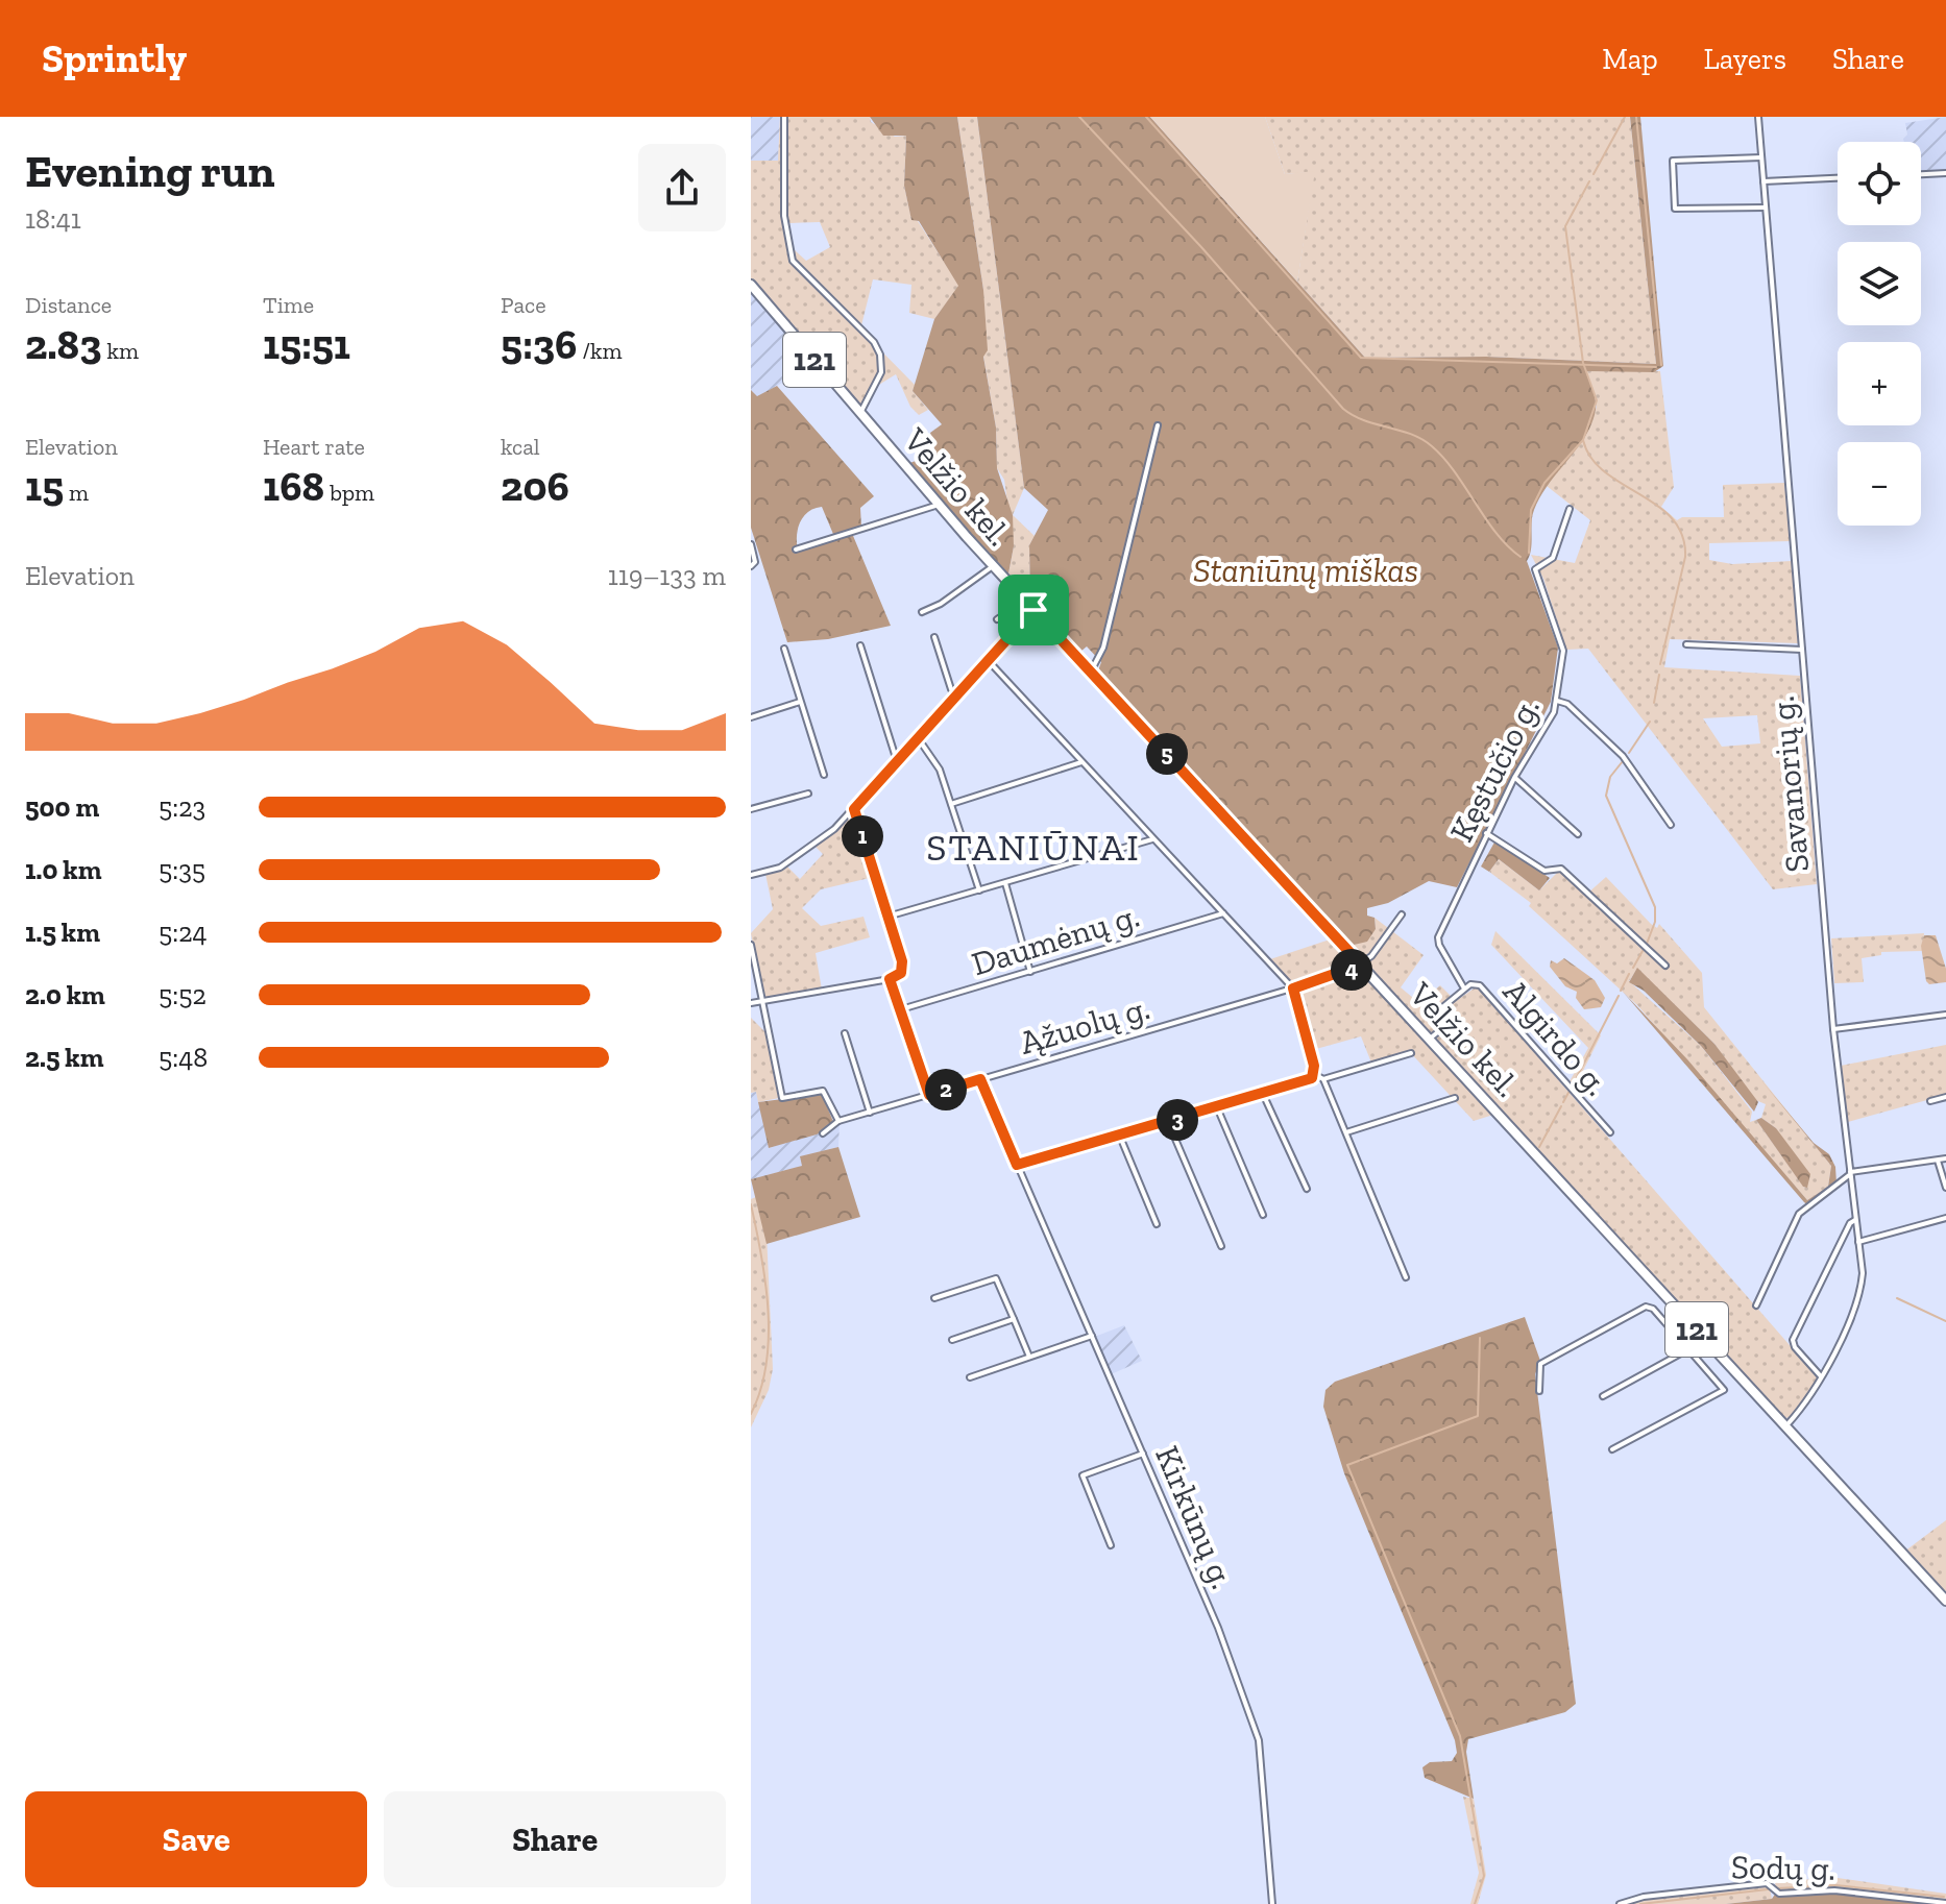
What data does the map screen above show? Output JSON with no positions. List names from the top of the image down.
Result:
{
  "streets": {
    "main road": ["121", "Velžio kel."],
    "street": [
      "Kęstučio g.",
      "Savanorių g.",
      "Daumėnų g.",
      "Ąžuolų g.",
      "Algirdo g.",
      "Kirkūnų g.",
      "Sodų g."
    ]
  },
  "crossings": [
    ["Velžio kel.", "Savanorių g."],
    ["Velžio kel.", "Ąžuolų g."],
    ["Kęstučio g.", "Algirdo g."],
    ["Ąžuolų g.", "Kirkūnų g."]
  ],
  "districts": ["STANIŪNAI"],
  "parks": ["Staniūnų miškas"],
  "page": {
    "header": "Sprintly",
    "nav": ["Map", "Layers", "Share"],
    "heading": ["Evening run", "18:41"],
    "map_buttons": ["+", "−"],
    "stats": [
      ["Distance", "2.83 km"],
      ["Time", "15:51"],
      ["Pace", "5:36 /km"],
      ["Elevation", "15 m"],
      ["Heart rate", "168 bpm"],
      ["kcal", "206"]
    ],
    "chart": ["Elevation", "119–133 m"],
    "pins": [
      "5",
      "1",
      "4",
      "2",
      "3"
    ],
    "list": [
      {
        "name": "500 m",
        "note": "5:23"
      },
      {
        "name": "1.0 km",
        "note": "5:35"
      },
      {
        "name": "1.5 km",
        "note": "5:24"
      },
      {
        "name": "2.0 km",
        "note": "5:52"
      },
      {
        "name": "2.5 km",
        "note": "5:48"
      }
    ],
    "buttons": ["Save", "Share"]
  }
}
